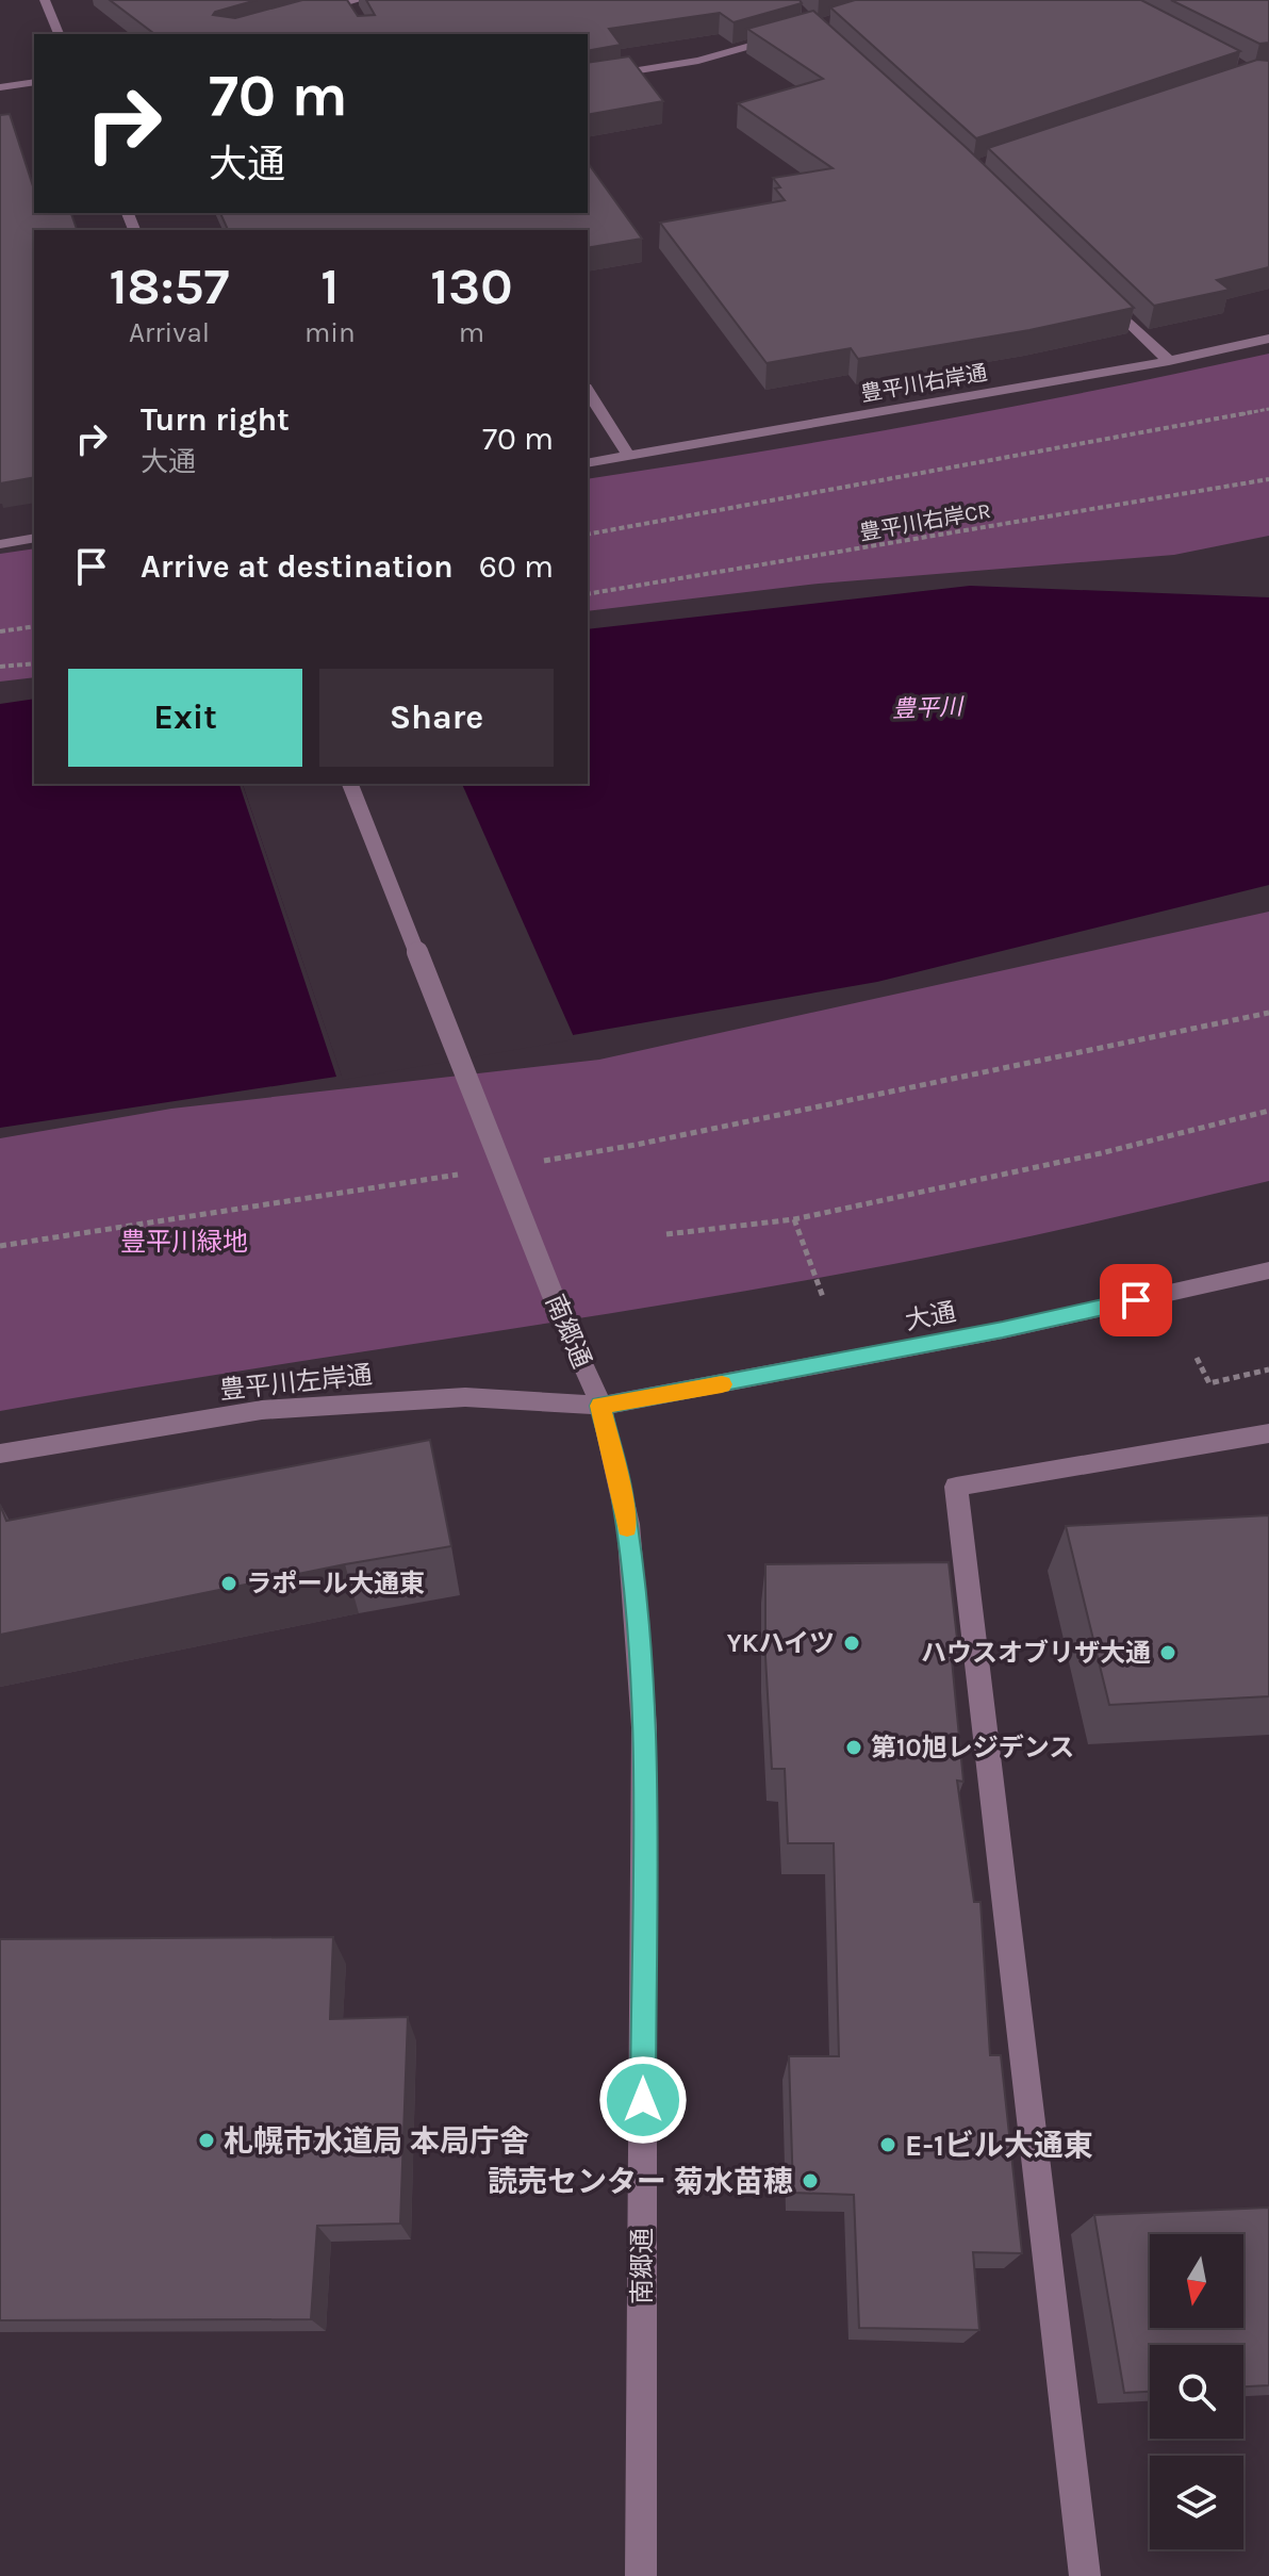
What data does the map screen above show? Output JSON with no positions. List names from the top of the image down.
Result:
{
  "streets": {
    "street": [
      "豊平川右岸通",
      "大通",
      "南郷通",
      "豊平川左岸通"
    ],
    "path": ["豊平川右岸CR"]
  },
  "crossings": [
    ["大通", "南郷通"],
    ["大通", "豊平川左岸通"],
    ["南郷通", "豊平川左岸通"]
  ],
  "water": ["豊平川"],
  "parks": ["豊平川緑地"],
  "places": [
    "ラポール大通東",
    "YKハイツ",
    "ハウスオブリザ大通",
    "第10旭レジデンス",
    "札幌市水道局 本局庁舎",
    "E-1ビル大通東",
    "読売センター 菊水苗穂"
  ],
  "north": "bottom",
  "page": {
    "turn": ["70 m", "大通"],
    "eta": [
      "18:57",
      "Arrival",
      "1",
      "min",
      "130",
      "m"
    ],
    "list": [
      {
        "name": "Turn right",
        "note": "大通",
        "value": "70 m"
      },
      {
        "name": "Arrive at destination",
        "value": "60 m"
      }
    ],
    "buttons": ["Exit", "Share"]
  }
}
